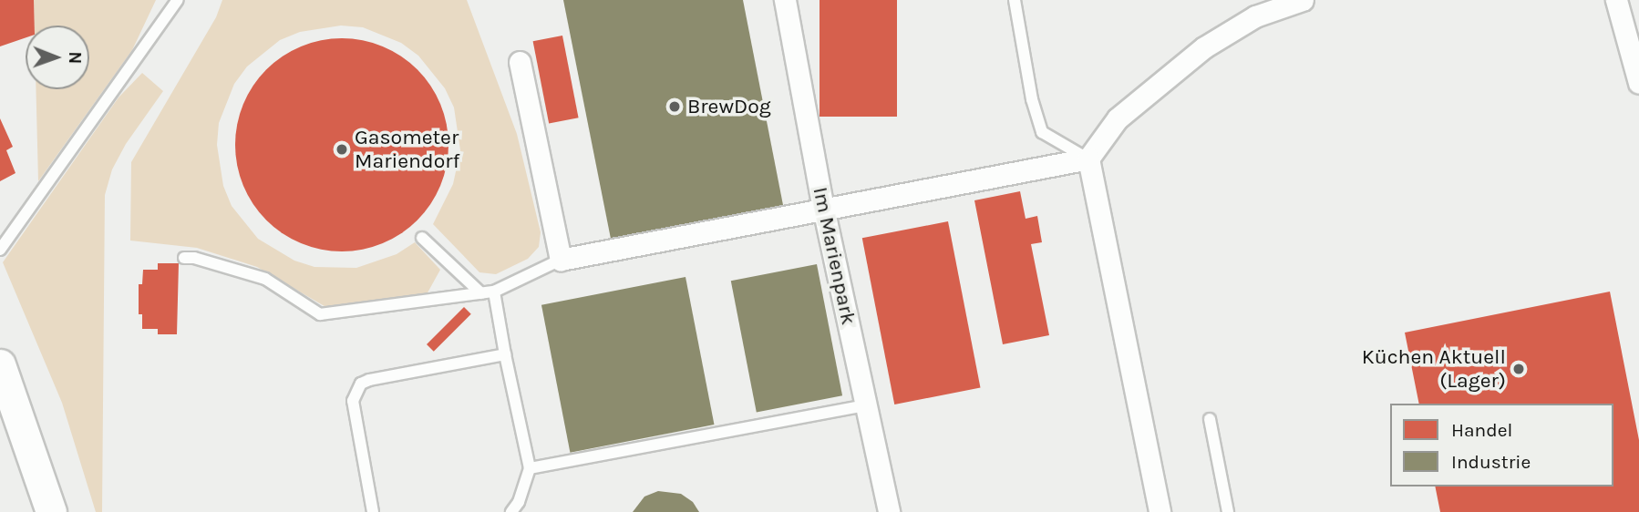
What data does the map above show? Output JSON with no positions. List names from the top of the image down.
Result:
{
  "streets": {
    "street": ["Im Marienpark"]
  },
  "places": ["BrewDog", "Gasometer Mariendorf", "Küchen Aktuell (Lager)"],
  "legend": ["Handel", "Industrie"],
  "north": "right"
}
